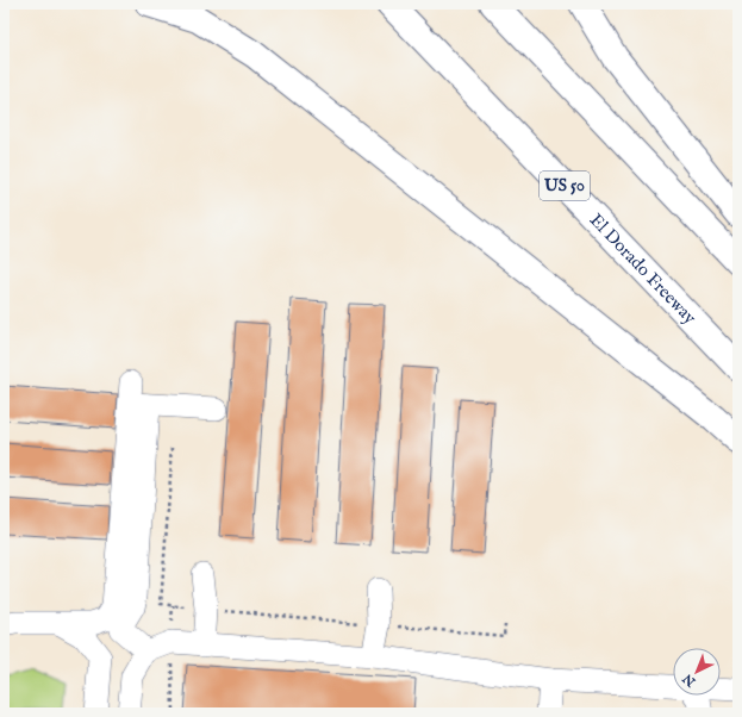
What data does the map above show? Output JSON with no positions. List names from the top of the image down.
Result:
{
  "streets": {
    "highway": ["US 50", "El Dorado Freeway"]
  },
  "north": "bottom left"
}
